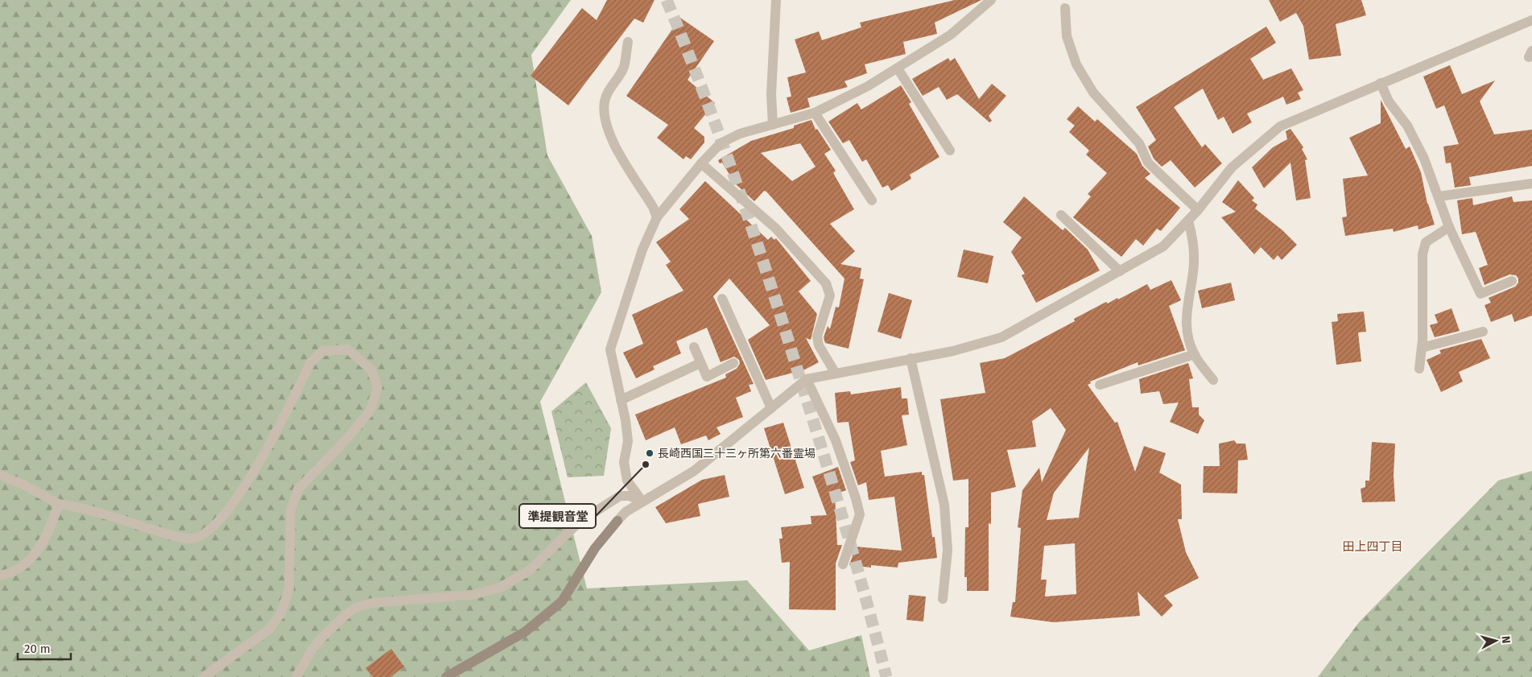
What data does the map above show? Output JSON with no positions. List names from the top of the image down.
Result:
{
  "districts": ["田上四丁目"],
  "places": ["長崎西国三十三ヶ所第六番霊場", "準提観音堂"],
  "scale_bar": "20 m",
  "north": "right"
}
